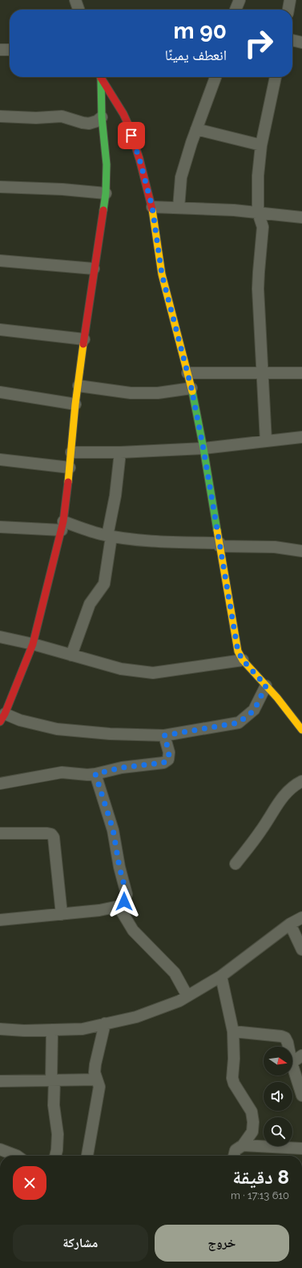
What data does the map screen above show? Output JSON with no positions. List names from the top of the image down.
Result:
{
  "north": "right",
  "page": {
    "turn": ["90 m", "انعطف يمينًا"],
    "heading": ["8 دقيقة", "610 m · 17:13"],
    "buttons": ["خروج", "مشاركة"]
  }
}
